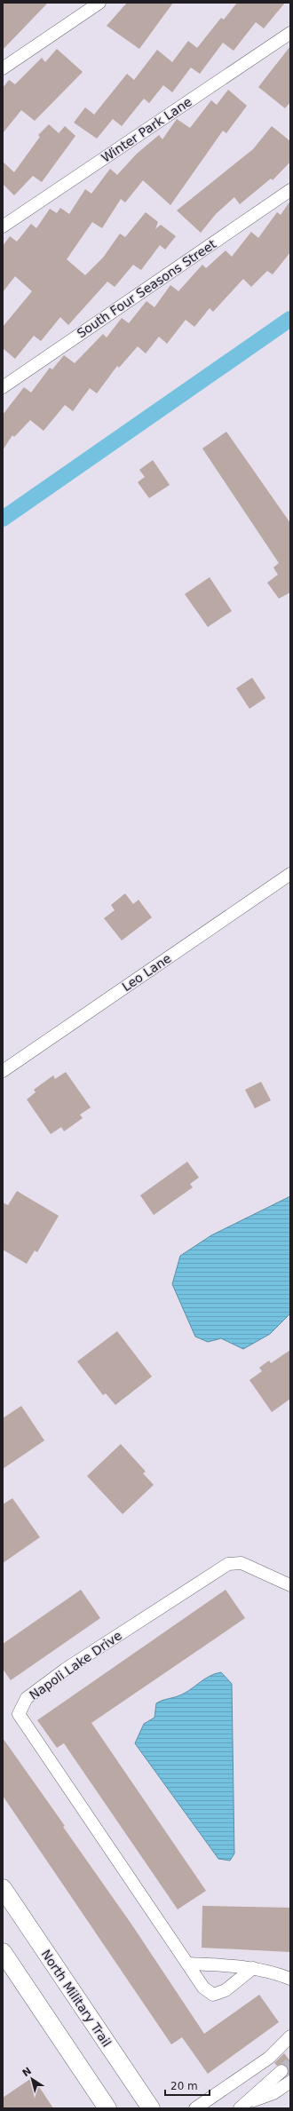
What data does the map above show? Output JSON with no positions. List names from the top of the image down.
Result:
{
  "streets": {
    "main road": ["North Military Trail"],
    "street": [
      "Winter Park Lane",
      "South Four Seasons Street",
      "Leo Lane",
      "Napoli Lake Drive"
    ]
  },
  "scale_bar": "20 m",
  "north": "top left"
}
